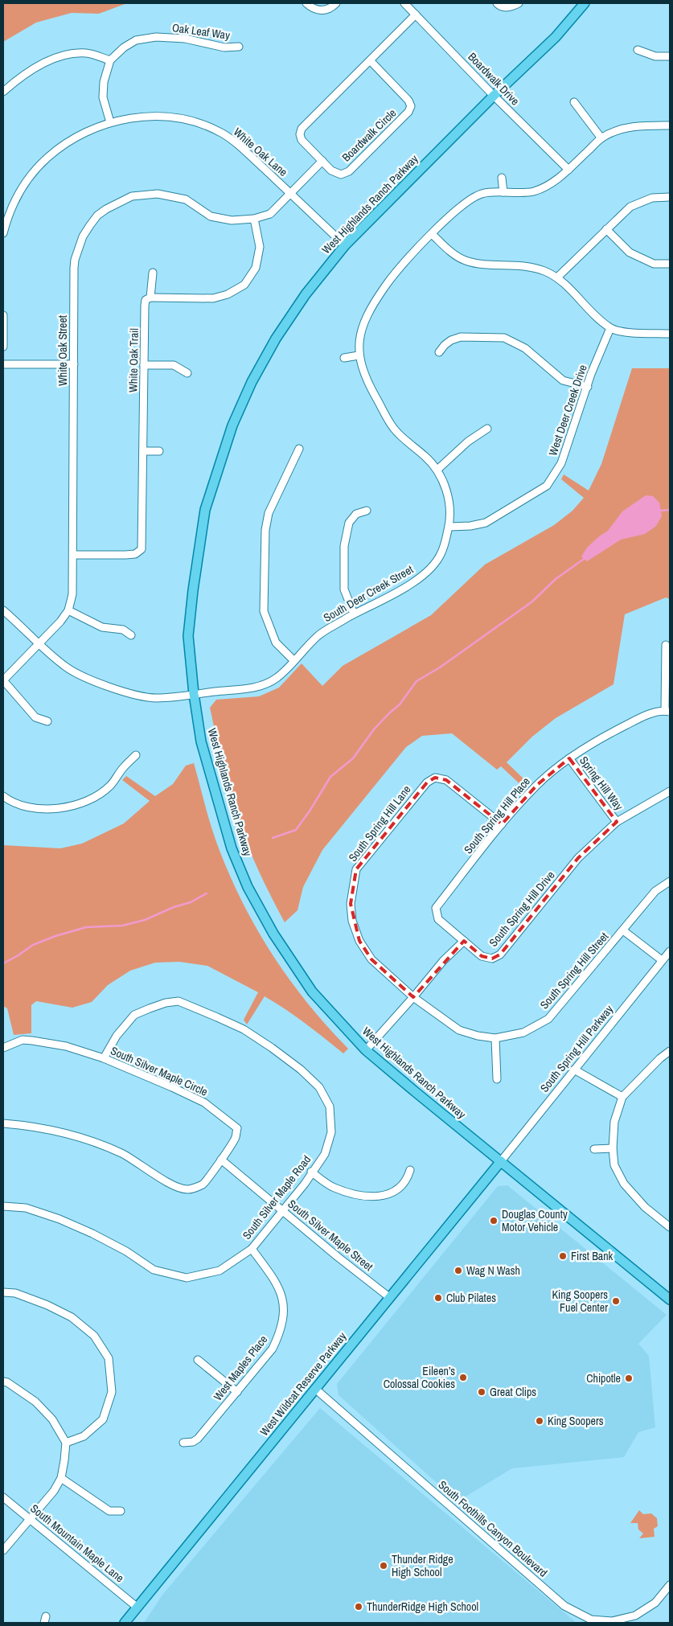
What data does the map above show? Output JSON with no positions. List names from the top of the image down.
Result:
{
  "streets": {
    "main road": ["West Highlands Ranch Parkway", "West Wildcat Reserve Parkway"],
    "street": [
      "Oak Leaf Way",
      "Boardwalk Drive",
      "Boardwalk Circle",
      "White Oak Lane",
      "White Oak Street",
      "White Oak Trail",
      "West Deer Creek Drive",
      "South Deer Creek Street",
      "Spring Hill Way",
      "South Spring Hill Place",
      "South Spring Hill Lane",
      "South Spring Hill Drive",
      "South Spring Hill Street",
      "South Spring Hill Parkway",
      "South Silver Maple Circle",
      "South Silver Maple Road",
      "South Silver Maple Street",
      "West Maples Place",
      "South Foothills Canyon Boulevard",
      "South Mountain Maple Lane"
    ]
  },
  "crossings": [
    ["Boardwalk Drive", "Boardwalk Circle"],
    ["Boardwalk Drive", "West Highlands Ranch Parkway"],
    ["Boardwalk Drive", "South Deer Creek Street"],
    ["Boardwalk Circle", "White Oak Street"],
    ["White Oak Lane", "West Highlands Ranch Parkway"],
    ["White Oak Lane", "White Oak Street"],
    ["West Highlands Ranch Parkway", "South Deer Creek Street"],
    ["West Highlands Ranch Parkway", "South Spring Hill Parkway"],
    ["West Highlands Ranch Parkway", "West Wildcat Reserve Parkway"],
    ["White Oak Street", "White Oak Trail"],
    ["White Oak Street", "South Deer Creek Street"],
    ["West Deer Creek Drive", "South Deer Creek Street"],
    ["Spring Hill Way", "South Spring Hill Place"],
    ["Spring Hill Way", "South Spring Hill Drive"],
    ["South Spring Hill Place", "South Spring Hill Lane"],
    ["South Spring Hill Place", "South Spring Hill Drive"],
    ["South Spring Hill Lane", "South Spring Hill Street"],
    ["South Spring Hill Parkway", "West Wildcat Reserve Parkway"],
    ["South Silver Maple Circle", "South Silver Maple Road"],
    ["South Silver Maple Circle", "South Silver Maple Street"],
    ["South Silver Maple Road", "South Silver Maple Street"],
    ["South Silver Maple Road", "West Maples Place"],
    ["South Silver Maple Street", "West Wildcat Reserve Parkway"],
    ["West Wildcat Reserve Parkway", "South Foothills Canyon Boulevard"],
    ["West Wildcat Reserve Parkway", "South Mountain Maple Lane"]
  ],
  "places": [
    "Douglas County Motor Vehicle",
    "First Bank",
    "Wag N Wash",
    "Club Pilates",
    "King Soopers Fuel Center",
    "Eileen’s Colossal Cookies",
    "Chipotle",
    "Great Clips",
    "King Soopers",
    "Thunder Ridge High School",
    "ThunderRidge High School"
  ]
}
